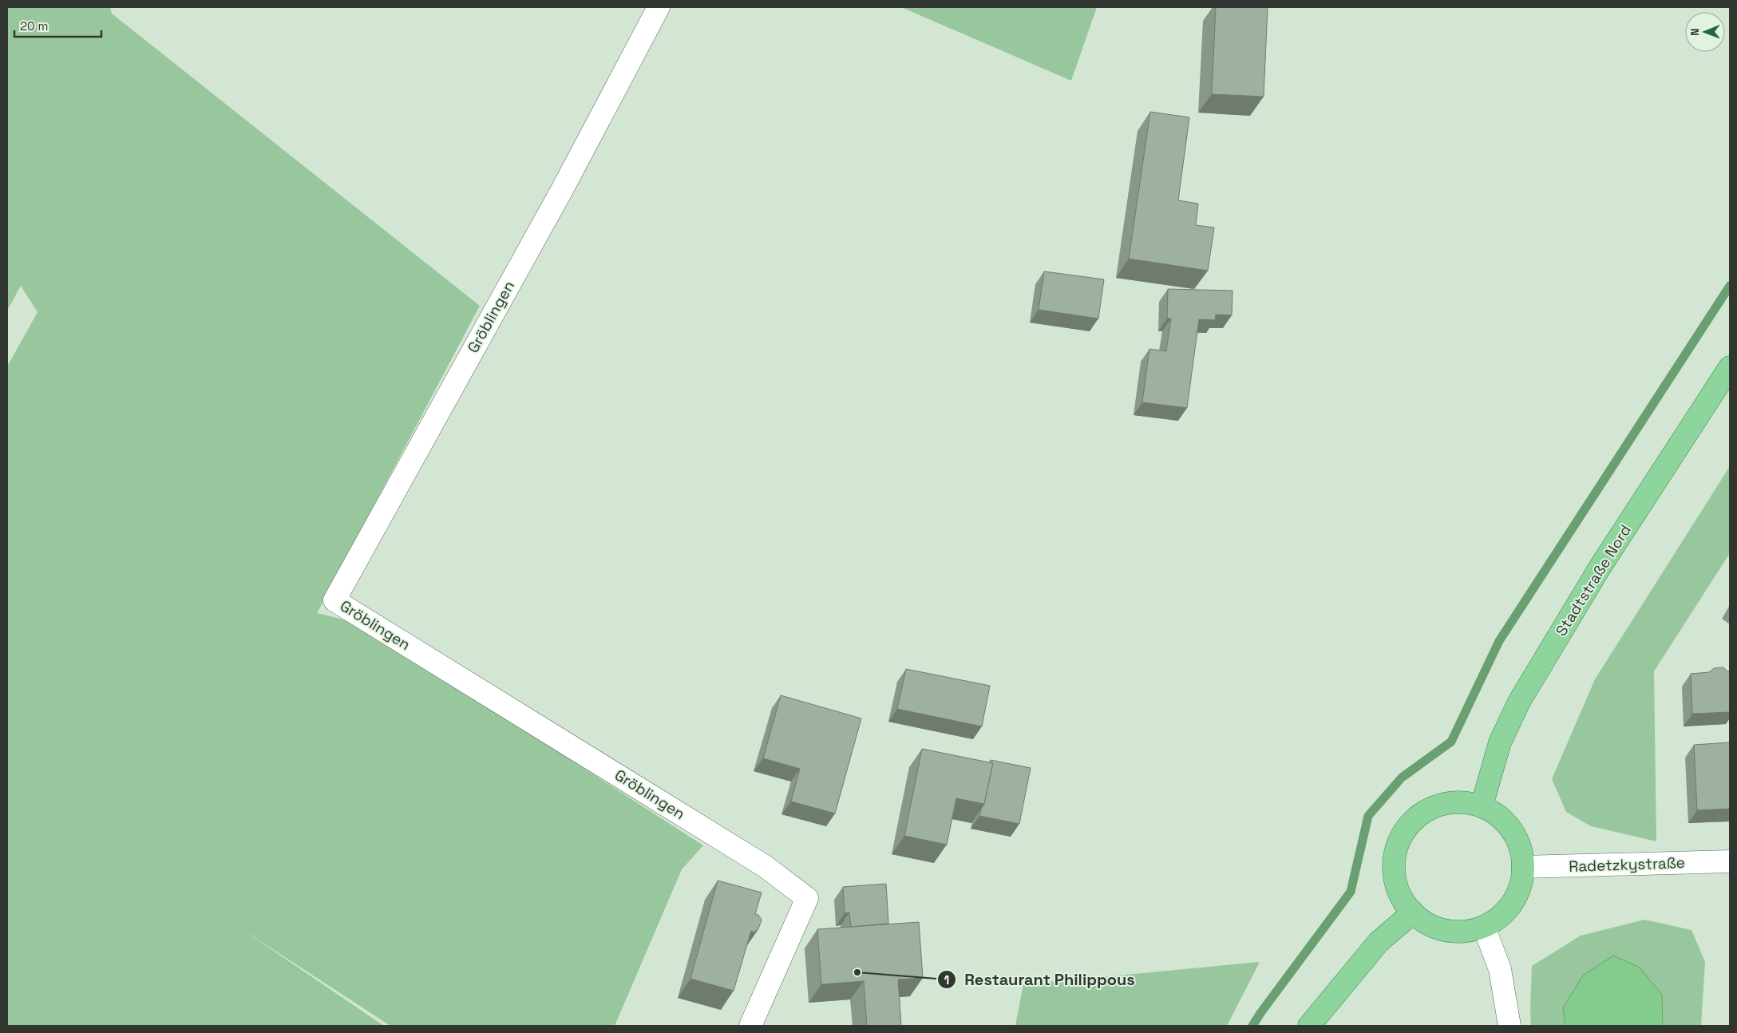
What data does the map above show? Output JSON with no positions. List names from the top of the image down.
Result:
{
  "streets": {
    "main road": ["Stadtstraße Nord"],
    "street": ["Gröblingen", "Radetzkystraße"]
  },
  "crossings": [
    ["Stadtstraße Nord", "Radetzkystraße"]
  ],
  "places": ["Restaurant Philippous"],
  "scale_bar": "20 m",
  "north": "left"
}
